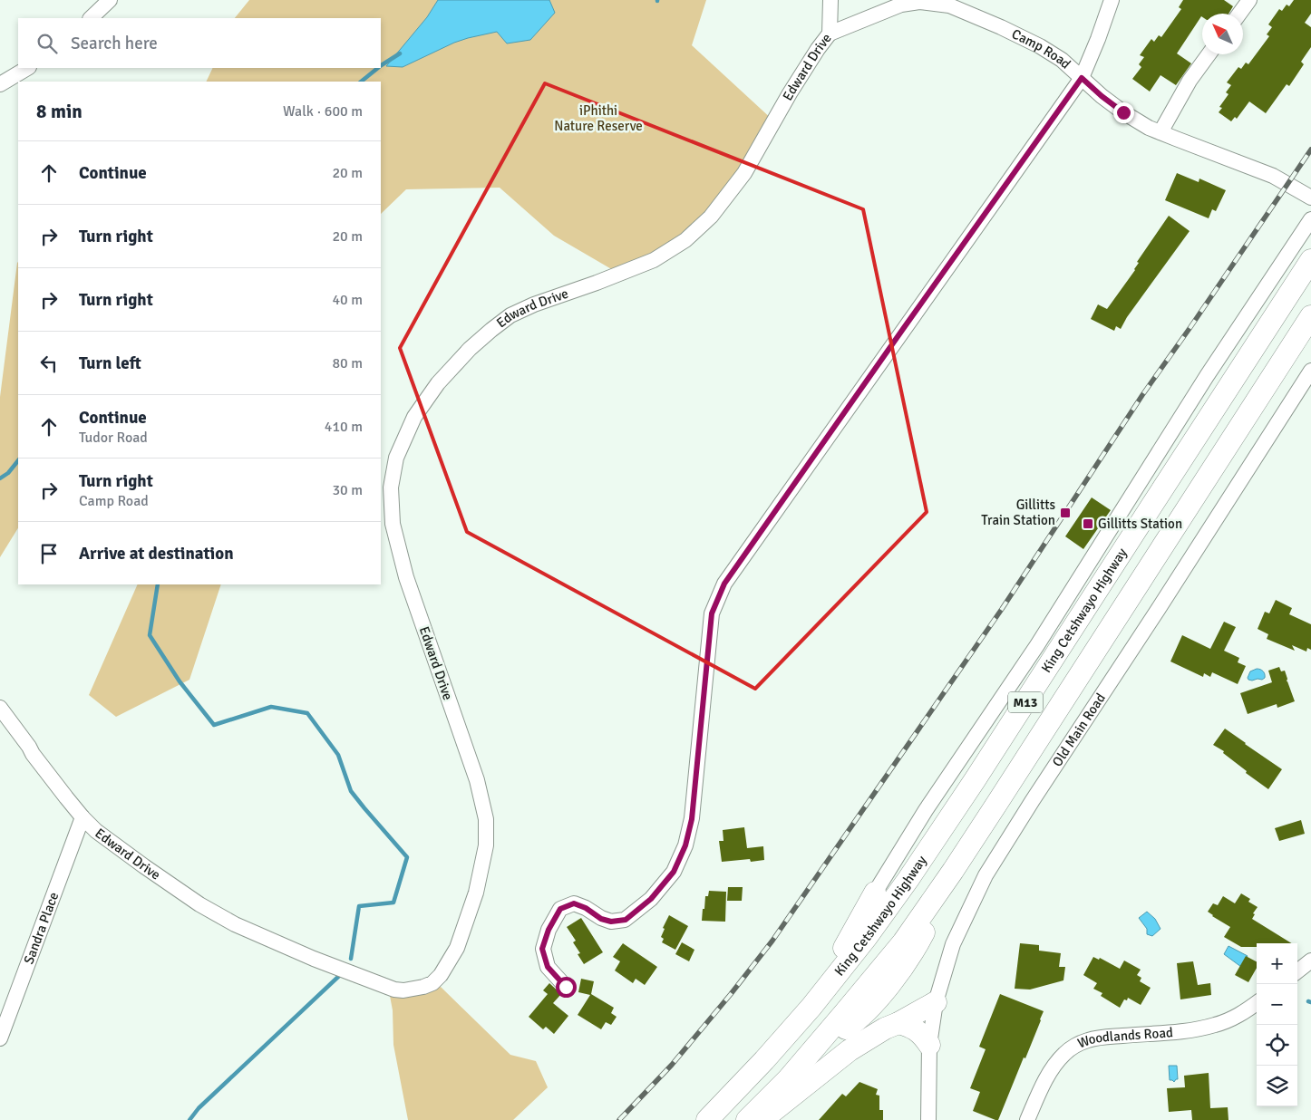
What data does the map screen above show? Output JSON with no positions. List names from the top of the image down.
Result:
{
  "streets": {
    "highway": ["King Cetshwayo Highway", "M13"],
    "street": [
      "Camp Road",
      "Edward Drive",
      "Old Main Road",
      "Sandra Place",
      "Woodlands Road"
    ]
  },
  "crossings": [
    ["Camp Road", "Edward Drive"],
    ["Edward Drive", "Sandra Place"]
  ],
  "parks": ["iPhithi Nature Reserve"],
  "places": {
    "transit": ["Gillitts Train Station", "Gillitts Station"]
  },
  "north": "top left",
  "page": {
    "search": "Search here",
    "heading": ["8 min", "Walk · 600 m"],
    "list": [
      ["Continue", "20 m"],
      ["Turn right", "20 m"],
      ["Turn right", "40 m"],
      ["Turn left", "80 m"],
      ["Continue", "Tudor Road", "410 m"],
      ["Turn right", "Camp Road", "30 m"],
      "Arrive at destination"
    ],
    "map_buttons": ["+", "−"]
  }
}
